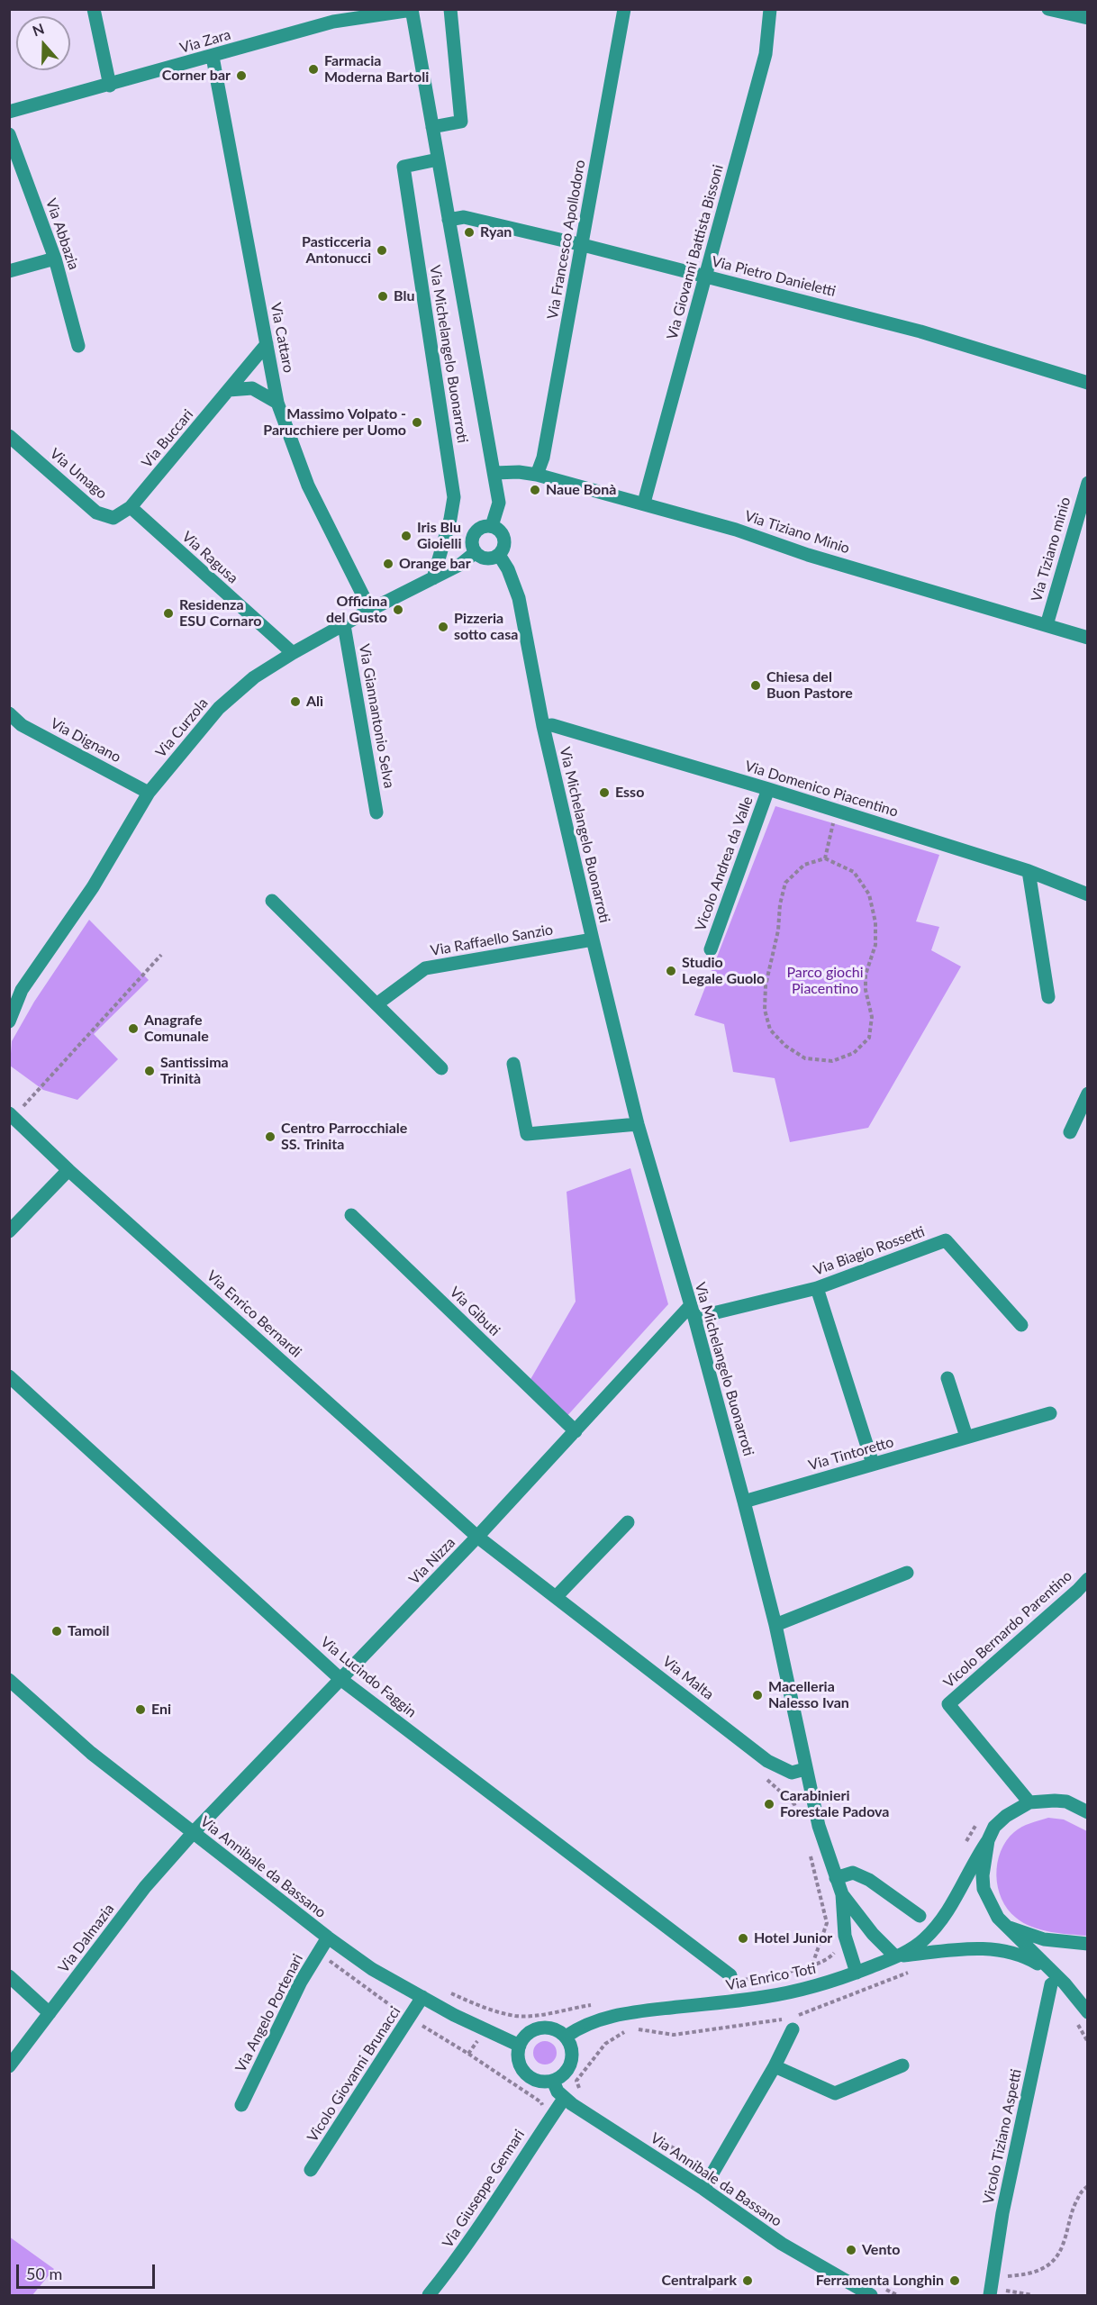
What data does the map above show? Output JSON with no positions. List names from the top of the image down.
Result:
{
  "streets": {
    "street": [
      "Via Zara",
      "Via Abbazia",
      "Via Francesco Apollodoro",
      "Via Giovanni Battista Bissoni",
      "Via Pietro Danieletti",
      "Via Cattaro",
      "Via Michelangelo Buonarroti",
      "Via Buccari",
      "Via Umago",
      "Via Tiziano Minio",
      "Via Tiziano minio",
      "Via Ragusa",
      "Via Giannantonio Selva",
      "Via Curzola",
      "Via Dignano",
      "Via Domenico Piacentino",
      "Vicolo Andrea da Valle",
      "Via Raffaello Sanzio",
      "Via Biagio Rossetti",
      "Via Gibuti",
      "Via Enrico Bernardi",
      "Via Tintoretto",
      "Via Nizza",
      "Vicolo Bernardo Parentino",
      "Via Lucindo Faggin",
      "Via Malta",
      "Via Annibale da Bassano",
      "Via Dalmazia",
      "Via Enrico Toti",
      "Via Angelo Portenari",
      "Vicolo Giovanni Brunacci",
      "Vicolo Tiziano Aspetti",
      "Via Giuseppe Gennari"
    ]
  },
  "crossings": [
    ["Via Zara", "Via Cattaro"],
    ["Via Zara", "Via Michelangelo Buonarroti"],
    ["Via Francesco Apollodoro", "Via Pietro Danieletti"],
    ["Via Francesco Apollodoro", "Via Tiziano Minio"],
    ["Via Giovanni Battista Bissoni", "Via Pietro Danieletti"],
    ["Via Giovanni Battista Bissoni", "Via Tiziano Minio"],
    ["Via Pietro Danieletti", "Via Michelangelo Buonarroti"],
    ["Via Cattaro", "Via Buccari"],
    ["Via Cattaro", "Via Curzola"],
    ["Via Michelangelo Buonarroti", "Via Tiziano Minio"],
    ["Via Michelangelo Buonarroti", "Via Curzola"],
    ["Via Michelangelo Buonarroti", "Via Domenico Piacentino"],
    ["Via Michelangelo Buonarroti", "Via Raffaello Sanzio"],
    ["Via Michelangelo Buonarroti", "Via Biagio Rossetti"],
    ["Via Michelangelo Buonarroti", "Via Tintoretto"],
    ["Via Michelangelo Buonarroti", "Via Nizza"],
    ["Via Michelangelo Buonarroti", "Via Malta"],
    ["Via Michelangelo Buonarroti", "Via Enrico Toti"],
    ["Via Buccari", "Via Umago"],
    ["Via Buccari", "Via Ragusa"],
    ["Via Umago", "Via Ragusa"],
    ["Via Tiziano Minio", "Via Tiziano minio"],
    ["Via Ragusa", "Via Curzola"],
    ["Via Giannantonio Selva", "Via Curzola"],
    ["Via Curzola", "Via Dignano"],
    ["Via Domenico Piacentino", "Vicolo Andrea da Valle"],
    ["Via Biagio Rossetti", "Via Nizza"],
    ["Via Gibuti", "Via Nizza"],
    ["Via Enrico Bernardi", "Via Nizza"],
    ["Via Enrico Bernardi", "Via Malta"],
    ["Via Nizza", "Via Lucindo Faggin"],
    ["Via Nizza", "Via Malta"],
    ["Via Nizza", "Via Annibale da Bassano"],
    ["Via Nizza", "Via Dalmazia"],
    ["Via Annibale da Bassano", "Via Dalmazia"],
    ["Via Annibale da Bassano", "Via Enrico Toti"],
    ["Via Annibale da Bassano", "Via Angelo Portenari"],
    ["Via Annibale da Bassano", "Vicolo Giovanni Brunacci"],
    ["Via Annibale da Bassano", "Via Giuseppe Gennari"]
  ],
  "parks": ["Parco giochi Piacentino"],
  "places": [
    "Farmacia Moderna Bartoli",
    "Corner bar",
    "Ryan",
    "Pasticceria Antonucci",
    "Blu",
    "Massimo Volpato - Parucchiere per Uomo",
    "Naue Bonà",
    "Iris Blu Gioielli",
    "Orange bar",
    "Officina del Gusto",
    "Residenza ESU Cornaro",
    "Pizzeria sotto casa",
    "Chiesa del Buon Pastore",
    "Alì",
    "Esso",
    "Studio Legale Guolo",
    "Anagrafe Comunale",
    "Santissima Trinità",
    "Centro Parrocchiale SS. Trinita",
    "Tamoil",
    "Macelleria Nalesso Ivan",
    "Eni",
    "Carabinieri Forestale Padova",
    "Hotel Junior",
    "Vento",
    "Centralpark",
    "Ferramenta Longhin"
  ],
  "scale_bar": "50 m",
  "north": "top"
}
